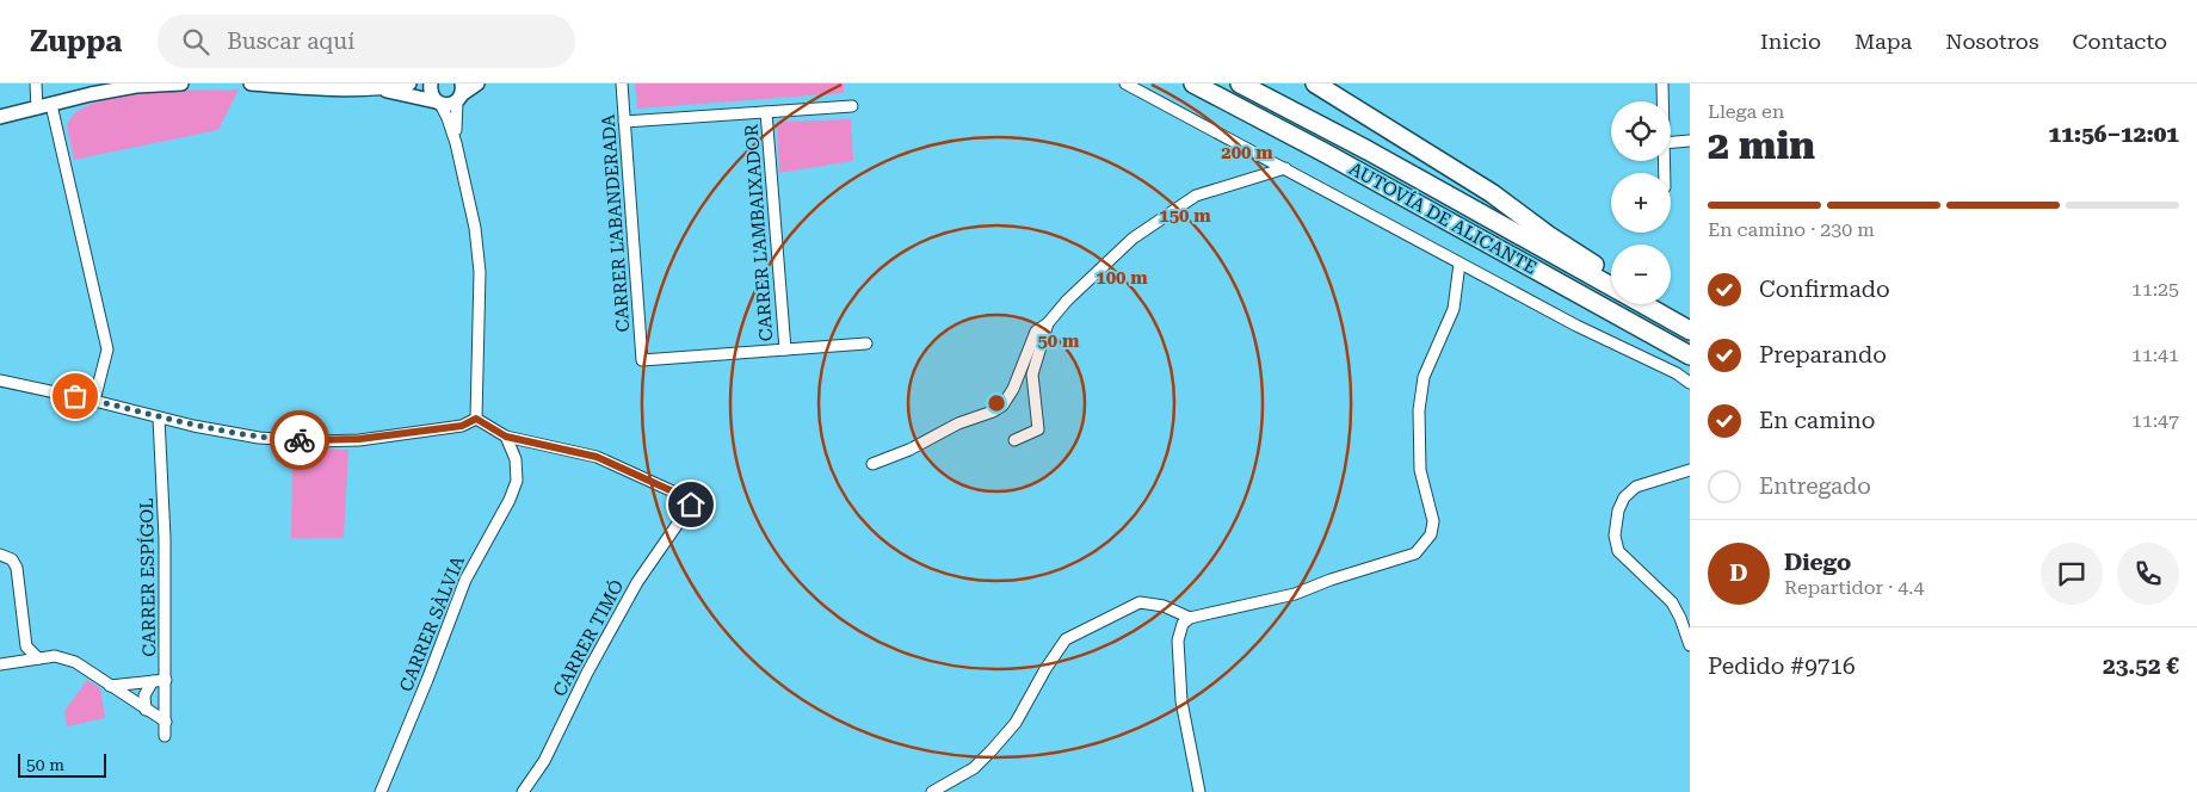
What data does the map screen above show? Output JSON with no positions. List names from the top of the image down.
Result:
{
  "streets": {
    "highway": ["AUTOVÍA DE ALICANTE"],
    "street": [
      "CARRER L'ABANDERADA",
      "CARRER L'AMBAIXADOR",
      "CARRER ESPÍGOL",
      "CARRER SÀLVIA",
      "CARRER TIMÓ"
    ]
  },
  "crossings": [
    ["CARRER L'ABANDERADA", "CARRER L'AMBAIXADOR"],
    ["CARRER SÀLVIA", "CARRER TIMÓ"]
  ],
  "scale_bar": "50 m",
  "page": {
    "header": "Zuppa",
    "search": "Buscar aquí",
    "nav": [
      "Inicio",
      "Mapa",
      "Nosotros",
      "Contacto"
    ],
    "heading": ["2 min", "Llega en", "11:56–12:01"],
    "panel": [
      "Diego",
      "Repartidor · 4.4",
      "Pedido #9716",
      "23.52 €"
    ],
    "map_buttons": ["+", "−"],
    "bar": "En camino · 230 m",
    "list": [
      ["Confirmado", "11:25"],
      ["Preparando", "11:41"],
      ["En camino", "11:47"],
      "Entregado"
    ],
    "round": "D",
    "scale": "50 m"
  },
  "rings": [
    "200 m",
    "150 m",
    "100 m",
    "50 m"
  ]
}
